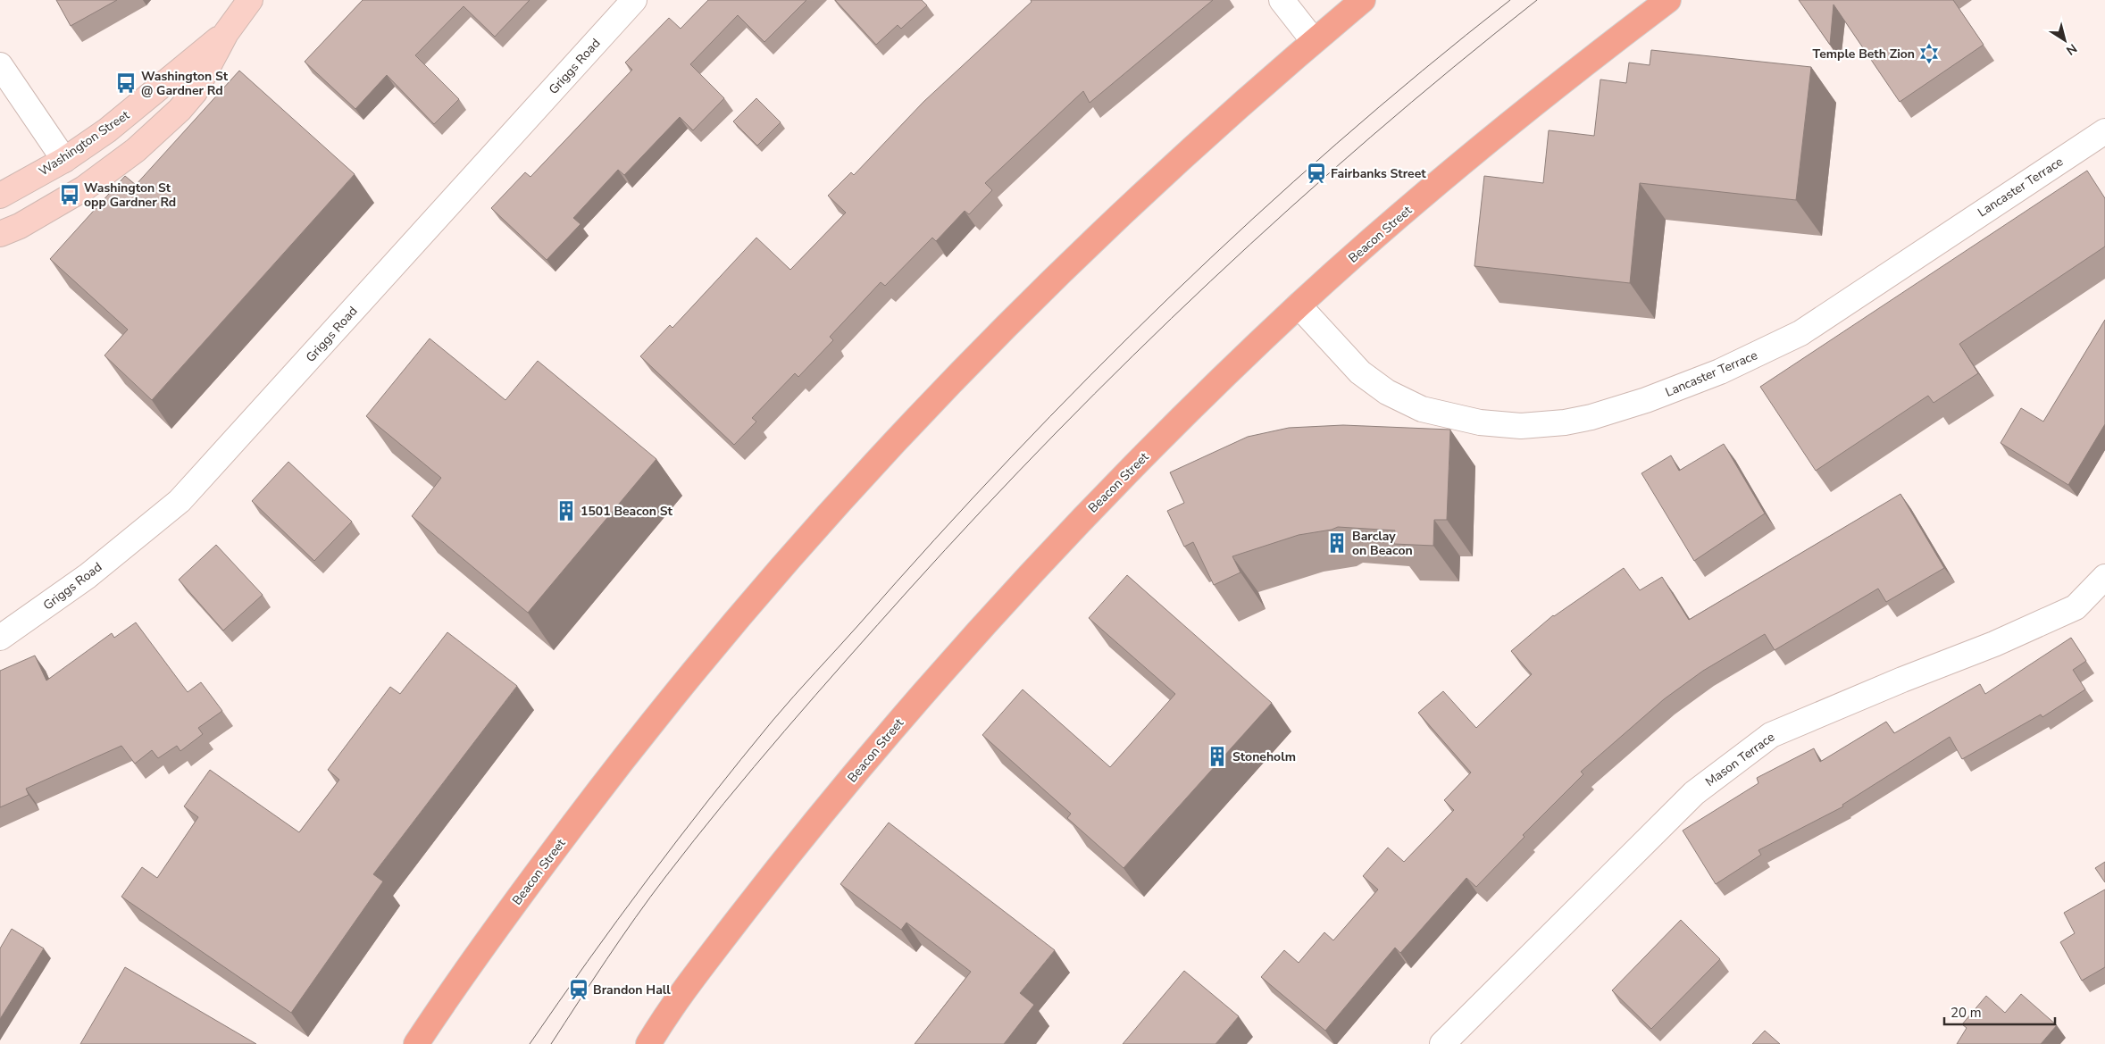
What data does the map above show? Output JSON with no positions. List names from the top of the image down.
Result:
{
  "streets": {
    "main road": ["Washington Street", "Beacon Street"],
    "street": ["Griggs Road", "Lancaster Terrace", "Mason Terrace"]
  },
  "crossings": [
    ["Lancaster Terrace", "Beacon Street"]
  ],
  "places": {
    "synagogue": ["Temple Beth Zion"],
    "bus stop": ["Washington St @ Gardner Rd", "Washington St opp Gardner Rd"],
    "station": ["Fairbanks Street", "Brandon Hall"],
    "building": ["1501 Beacon St", "Barclay on Beacon", "Stoneholm"]
  },
  "scale_bar": "20 m",
  "north": "bottom right"
}
